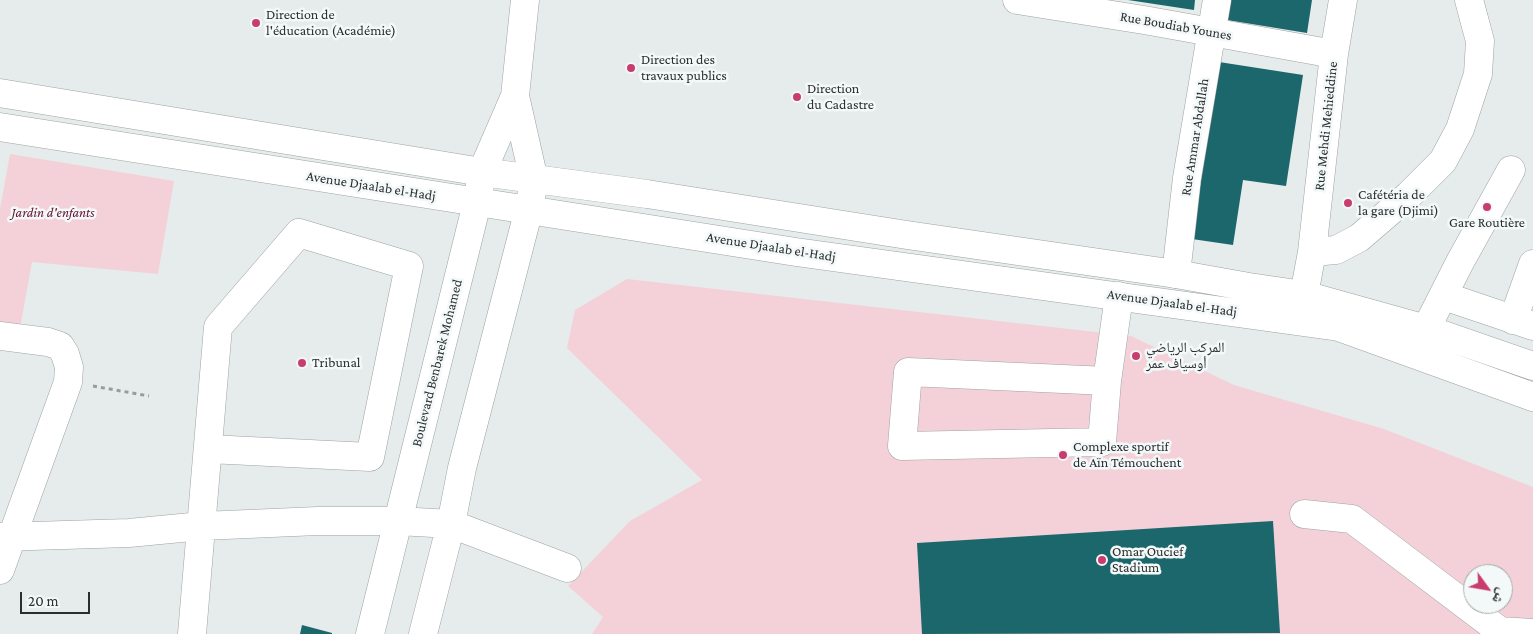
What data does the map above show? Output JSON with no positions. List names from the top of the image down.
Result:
{
  "streets": {
    "street": [
      "Rue Boudiab Younes",
      "Rue Mehdi Mehieddine",
      "Rue Ammar Abdallah",
      "Avenue Djaalab el-Hadj",
      "Boulevard Benbarek Mohamed"
    ]
  },
  "crossings": [
    ["Rue Boudiab Younes", "Rue Mehdi Mehieddine"],
    ["Rue Boudiab Younes", "Rue Ammar Abdallah"],
    ["Rue Mehdi Mehieddine", "Avenue Djaalab el-Hadj"],
    ["Rue Ammar Abdallah", "Avenue Djaalab el-Hadj"],
    ["Avenue Djaalab el-Hadj", "Boulevard Benbarek Mohamed"]
  ],
  "parks": ["Jardin d'enfants"],
  "places": [
    "Direction de l'éducation (Académie)",
    "Direction des travaux publics",
    "Direction du Cadastre",
    "Cafétéria de la gare (Djimi)",
    "Gare Routière",
    "المركب الرياضي أوسياف عمر",
    "Tribunal",
    "Complexe sportif de Aïn Témouchent",
    "Omar Oucief Stadium"
  ],
  "scale_bar": "20 m",
  "north": "bottom right"
}
